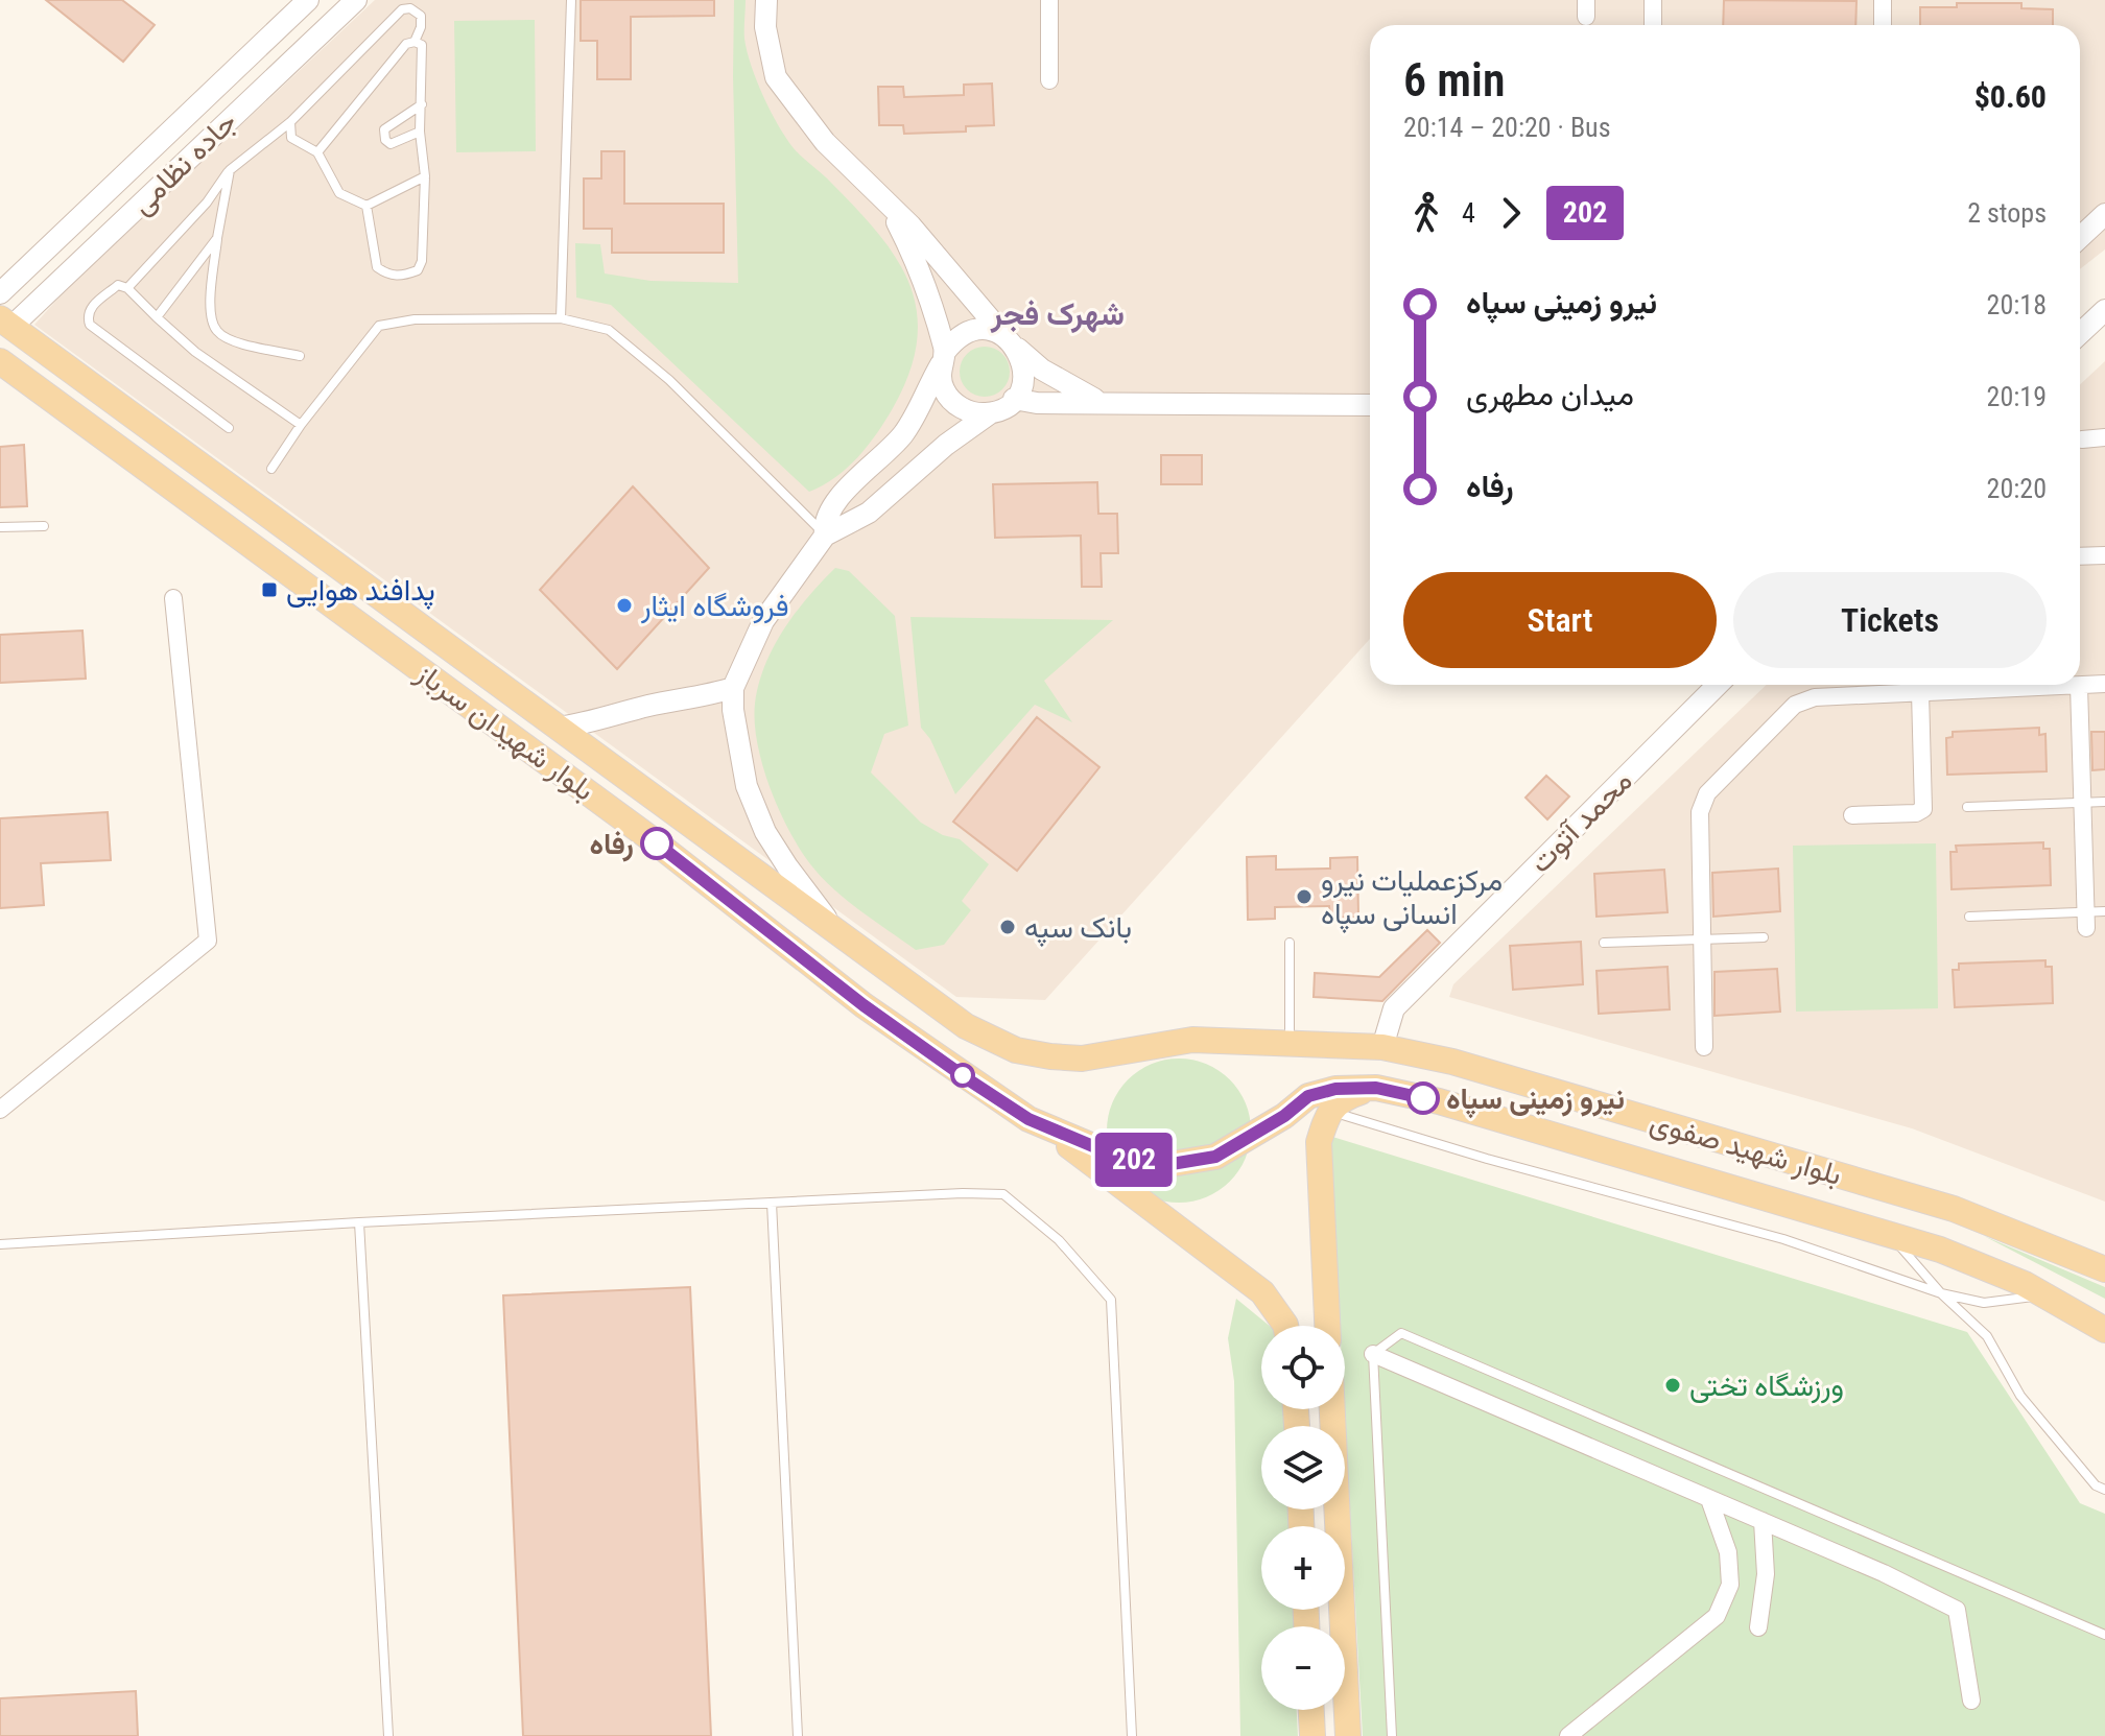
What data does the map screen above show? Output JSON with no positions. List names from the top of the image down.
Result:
{
  "streets": {
    "main road": ["بلوار شهیدان سرباز", "بلوار شهید صفوی"],
    "street": ["جاده نظامی", "محمد آتوت"]
  },
  "crossings": [
    ["جاده نظامی", "بلوار شهیدان سرباز"],
    ["بلوار شهیدان سرباز", "بلوار شهید صفوی"],
    ["محمد آتوت", "بلوار شهید صفوی"]
  ],
  "districts": ["شهرک فجر"],
  "places": {
    "transit": ["پدافند هوایی"],
    "other": [
      "فروشگاه ایثار",
      "رفاه",
      "مرکزعملیات نیرو انسانی سپاه",
      "بانک سپه",
      "نیرو زمینی سپاه",
      "ورزشگاه تختی"
    ]
  },
  "lines": ["bus line 202"],
  "page": {
    "on_map": "202",
    "heading": ["6 min", "20:14 – 20:20 · Bus", "$0.60"],
    "legs": ["4", "202", "2 stops"],
    "list": [
      {
        "name": "نیرو زمینی سپاه",
        "value": "20:18"
      },
      {
        "name": "میدان مطهری",
        "value": "20:19"
      },
      {
        "name": "رفاه",
        "value": "20:20"
      }
    ],
    "buttons": ["Start", "Tickets"],
    "map_buttons": ["+", "−"]
  }
}
